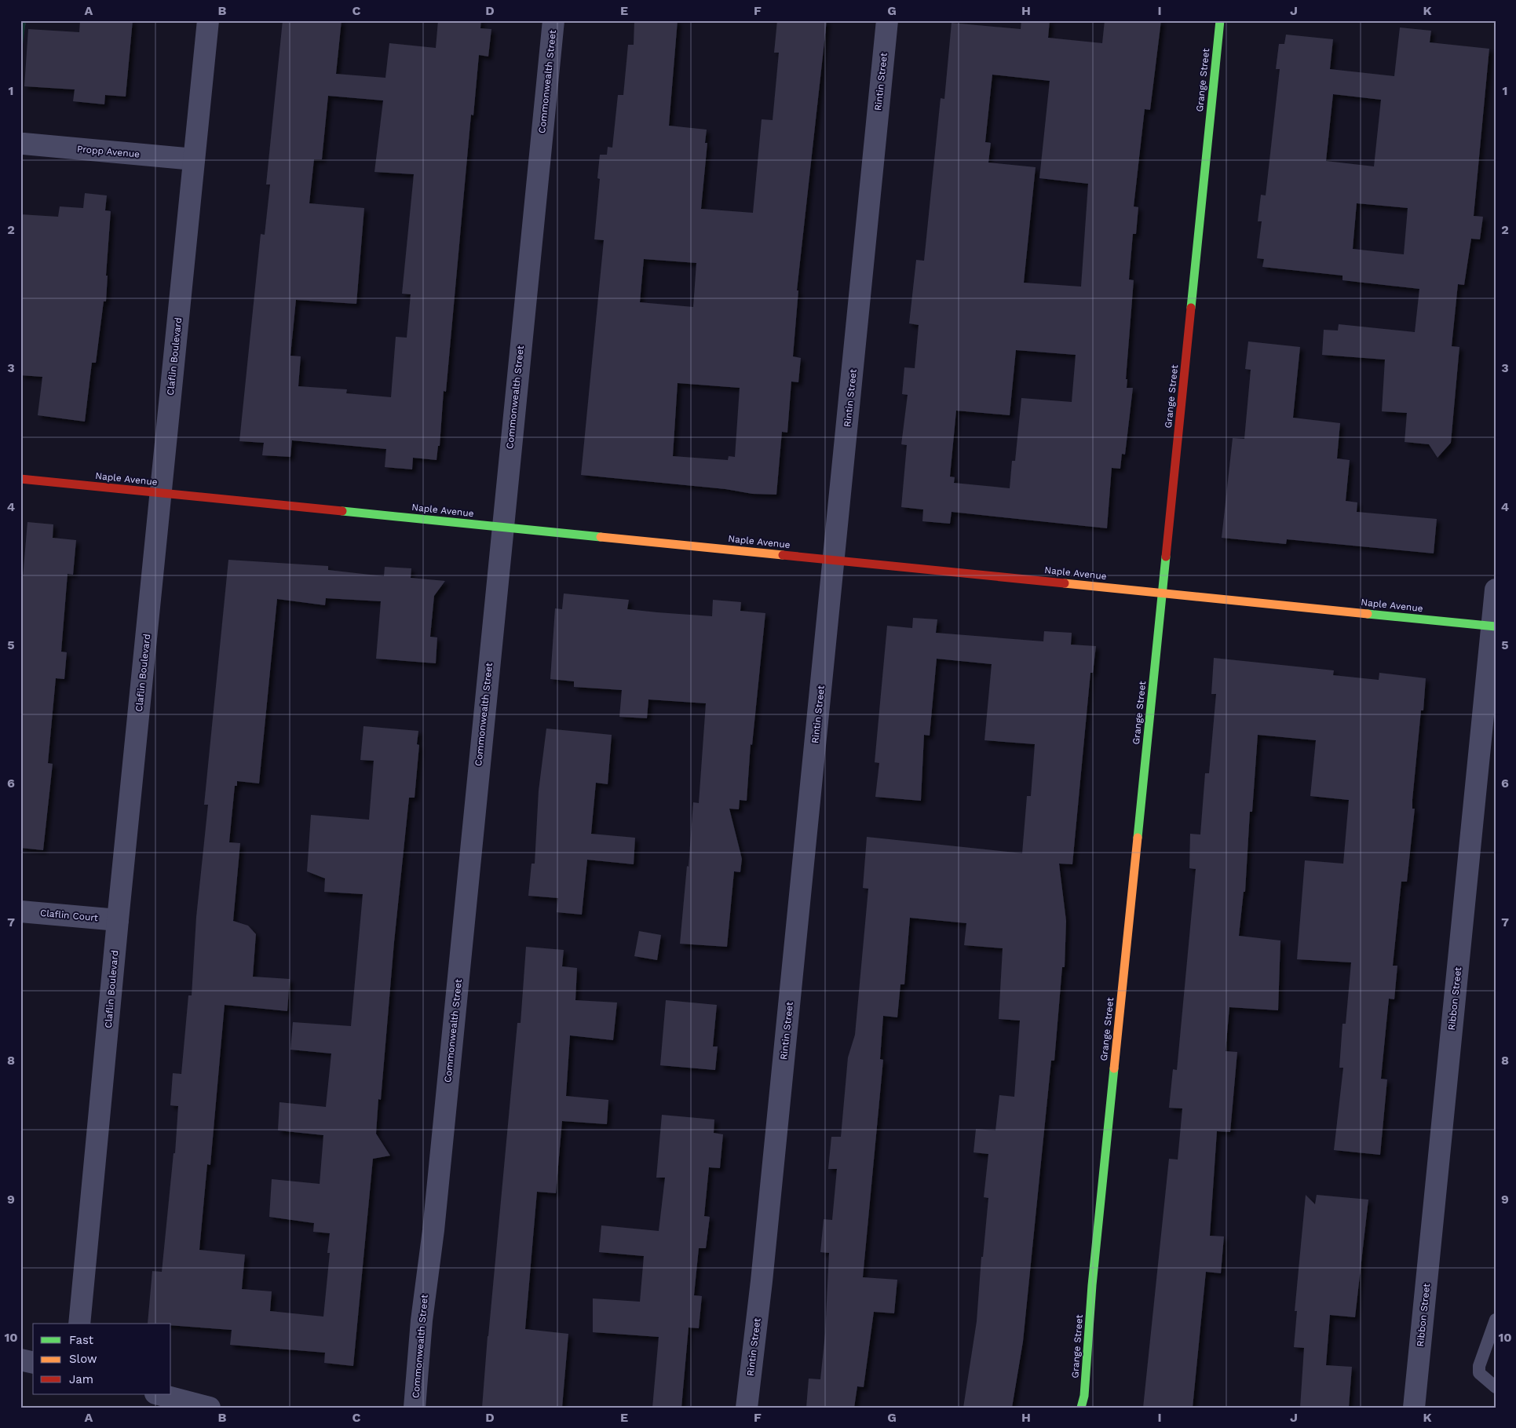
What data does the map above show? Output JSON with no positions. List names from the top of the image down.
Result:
{
  "streets": {
    "street": [
      "Grange Street",
      "Commonwealth Street",
      "Rintin Street",
      "Propp Avenue",
      "Claflin Boulevard",
      "Naple Avenue",
      "Claflin Court",
      "Ribbon Street"
    ]
  },
  "crossings": [
    ["Grange Street", "Naple Avenue"],
    ["Commonwealth Street", "Naple Avenue"],
    ["Rintin Street", "Naple Avenue"],
    ["Propp Avenue", "Claflin Boulevard"],
    ["Claflin Boulevard", "Naple Avenue"],
    ["Claflin Boulevard", "Claflin Court"],
    ["Naple Avenue", "Ribbon Street"]
  ],
  "legend": ["Fast", "Slow", "Jam"],
  "grid": {
    "columns": [
      "A",
      "B",
      "C",
      "D",
      "E",
      "F",
      "G",
      "H",
      "I",
      "J",
      "K"
    ],
    "rows": [
      "1",
      "2",
      "3",
      "4",
      "5",
      "6",
      "7",
      "8",
      "9",
      "10"
    ]
  }
}
